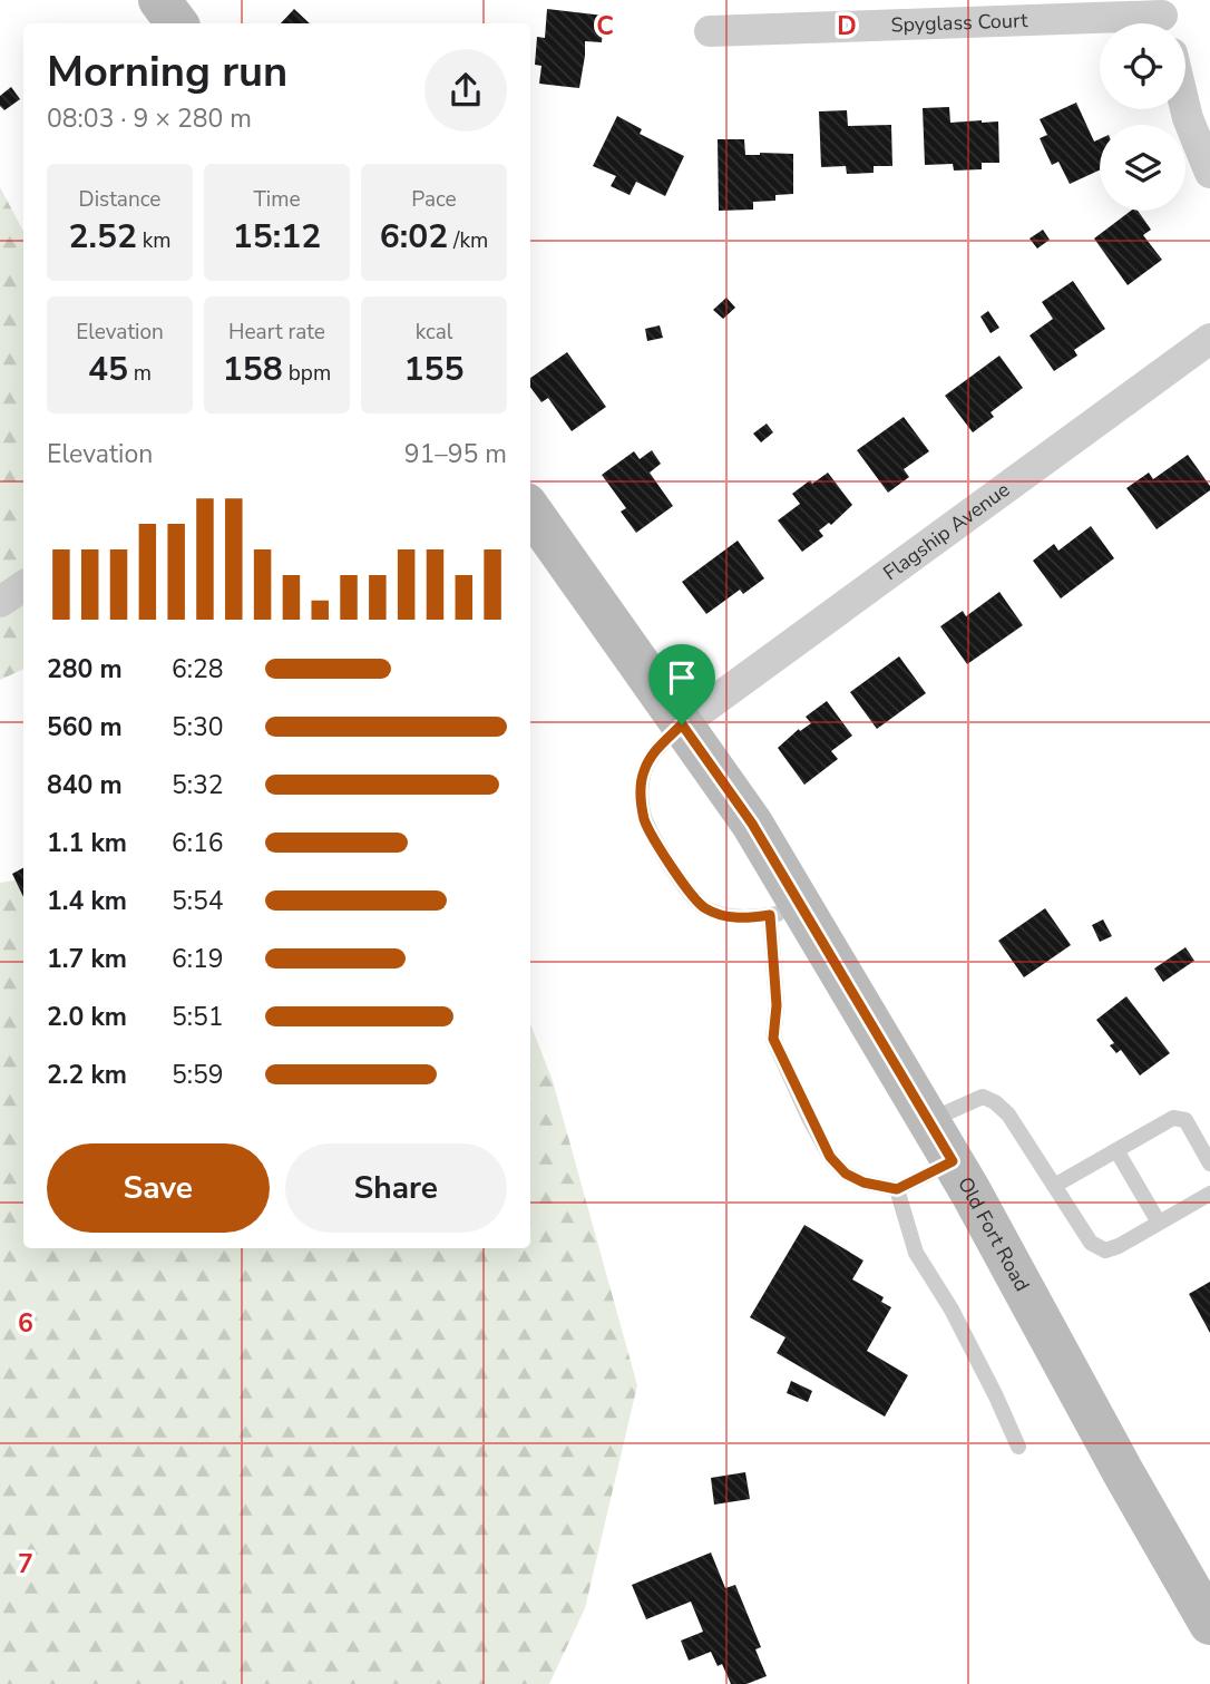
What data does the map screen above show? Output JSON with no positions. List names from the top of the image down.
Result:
{
  "streets": {
    "main road": ["Old Fort Road"],
    "street": ["Spyglass Court", "Flagship Avenue"]
  },
  "crossings": [
    ["Flagship Avenue", "Old Fort Road"]
  ],
  "page": {
    "heading": ["Morning run", "08:03 · 9 × 280 m"],
    "stats": [
      ["Distance", "2.52 km"],
      ["Time", "15:12"],
      ["Pace", "6:02 /km"],
      ["Elevation", "45 m"],
      ["Heart rate", "158 bpm"],
      ["kcal", "155"]
    ],
    "chart": ["Elevation", "91–95 m"],
    "list": [
      {
        "name": "280 m",
        "note": "6:28"
      },
      {
        "name": "560 m",
        "note": "5:30"
      },
      {
        "name": "840 m",
        "note": "5:32"
      },
      {
        "name": "1.1 km",
        "note": "6:16"
      },
      {
        "name": "1.4 km",
        "note": "5:54"
      },
      {
        "name": "1.7 km",
        "note": "6:19"
      },
      {
        "name": "2.0 km",
        "note": "5:51"
      },
      {
        "name": "2.2 km",
        "note": "5:59"
      }
    ],
    "buttons": ["Save", "Share"]
  },
  "grid": {
    "columns": ["C", "D"],
    "rows": ["6", "7"]
  }
}
